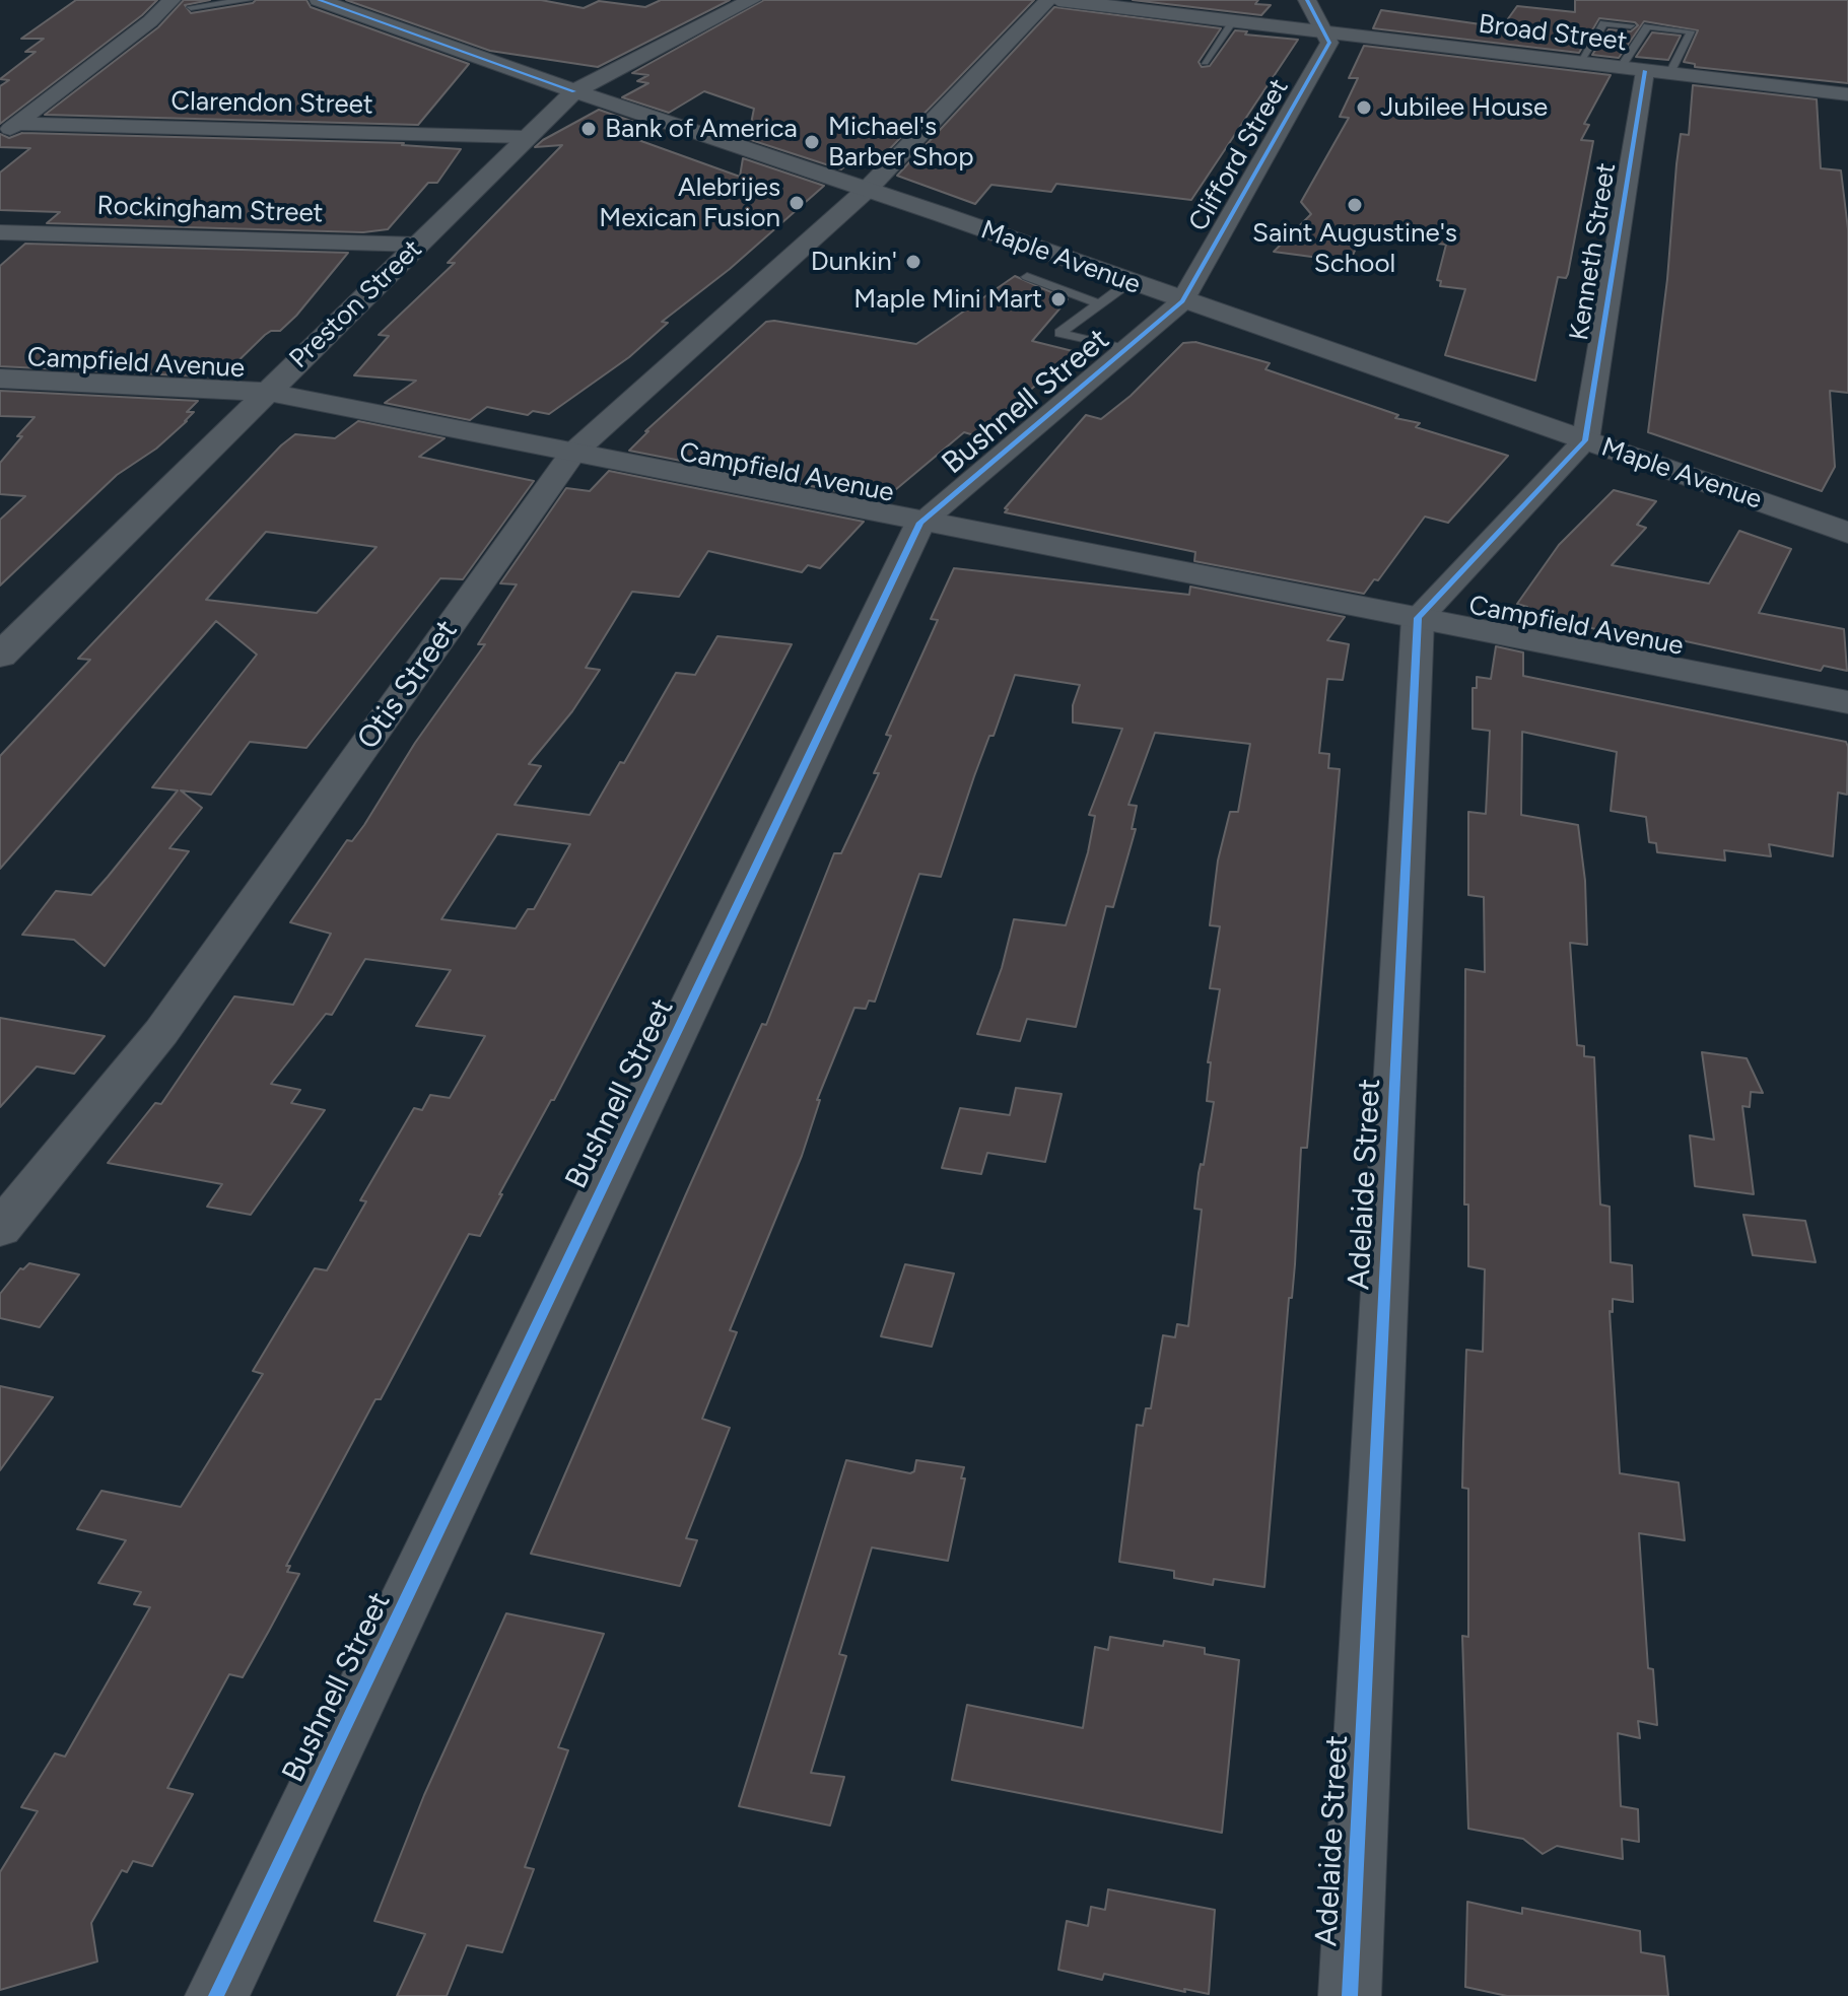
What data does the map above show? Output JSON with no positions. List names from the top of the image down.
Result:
{
  "streets": {
    "street": [
      "Broad Street",
      "Clarendon Street",
      "Clifford Street",
      "Rockingham Street",
      "Kenneth Street",
      "Maple Avenue",
      "Preston Street",
      "Campfield Avenue",
      "Bushnell Street",
      "Otis Street",
      "Adelaide Street"
    ]
  },
  "crossings": [
    ["Broad Street", "Clifford Street"],
    ["Broad Street", "Kenneth Street"],
    ["Clarendon Street", "Preston Street"],
    ["Clifford Street", "Maple Avenue"],
    ["Clifford Street", "Bushnell Street"],
    ["Rockingham Street", "Preston Street"],
    ["Kenneth Street", "Maple Avenue"],
    ["Maple Avenue", "Preston Street"],
    ["Maple Avenue", "Bushnell Street"],
    ["Maple Avenue", "Otis Street"],
    ["Preston Street", "Campfield Avenue"],
    ["Campfield Avenue", "Bushnell Street"],
    ["Campfield Avenue", "Otis Street"],
    ["Campfield Avenue", "Adelaide Street"]
  ],
  "places": [
    "Jubilee House",
    "Bank of America",
    "Michael's Barber Shop",
    "Alebrijes Mexican Fusion",
    "Saint Augustine's School",
    "Dunkin'",
    "Maple Mini Mart"
  ]
}
